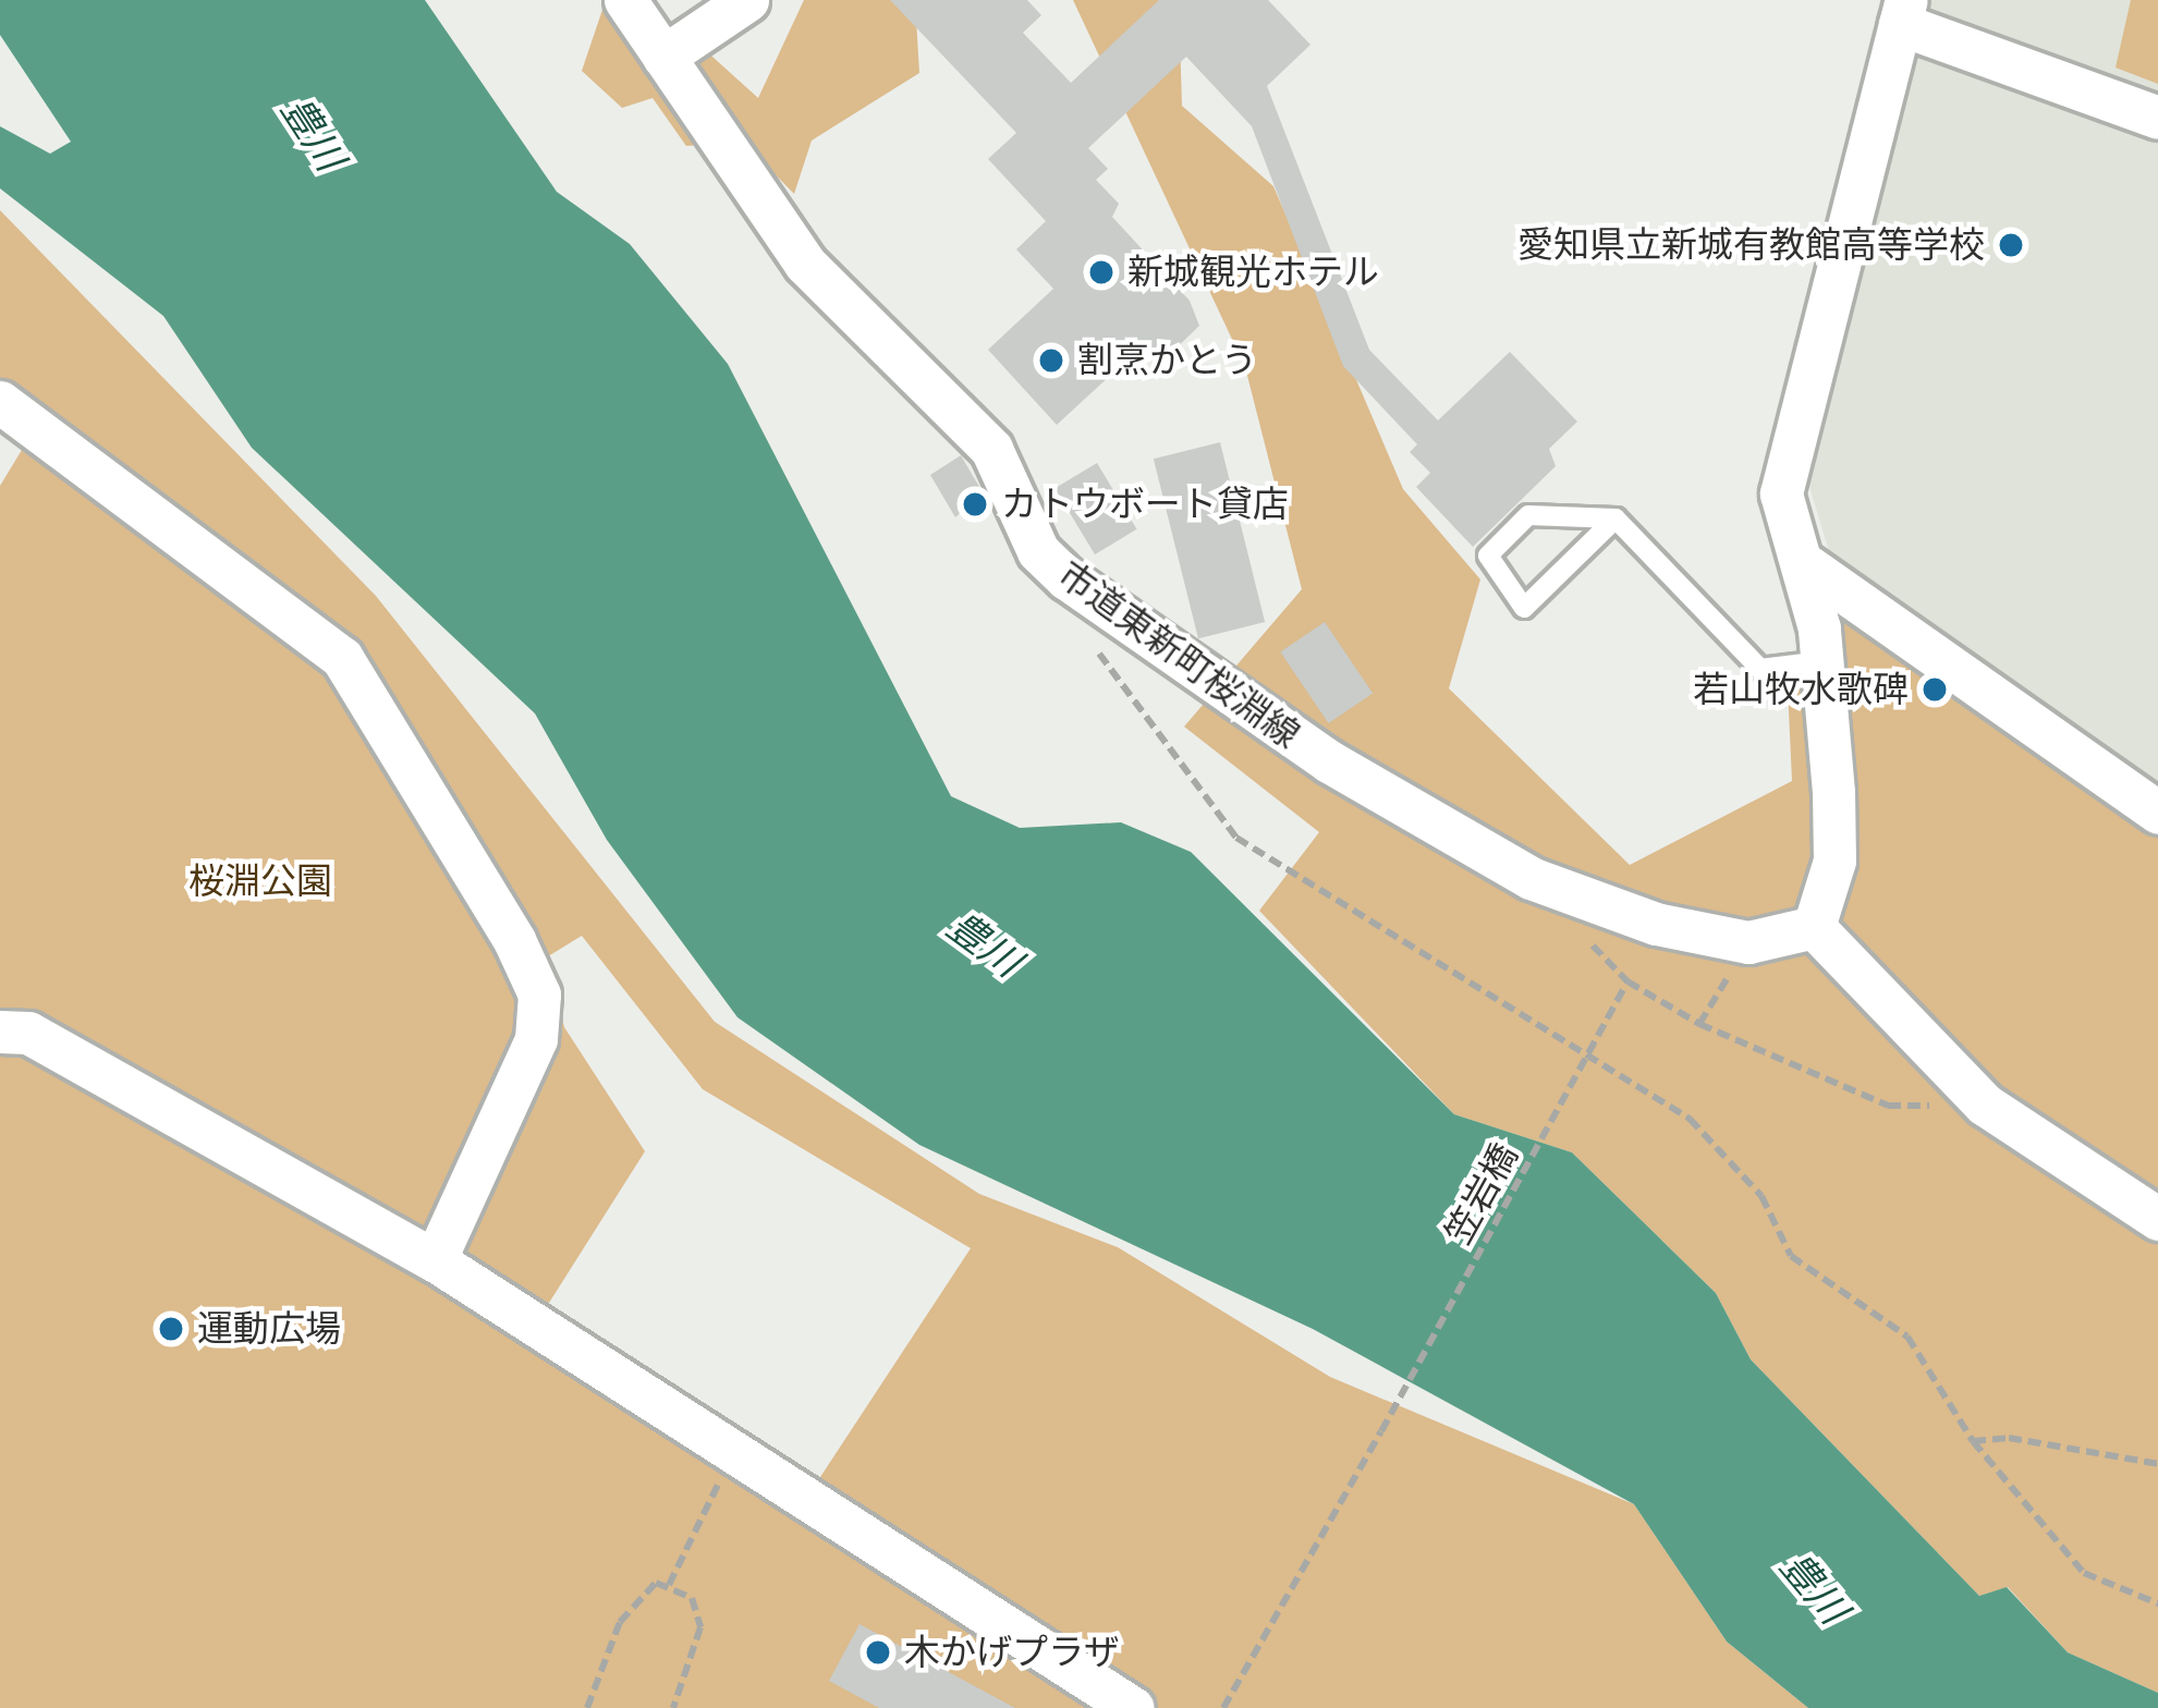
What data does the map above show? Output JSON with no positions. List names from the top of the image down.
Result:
{
  "streets": {
    "street": ["市道東新町桜淵線"],
    "path": ["笠岩橋"]
  },
  "water": ["豊川"],
  "parks": ["桜淵公園"],
  "places": [
    "愛知県立新城有教館高等学校",
    "新城観光ホテル",
    "割烹かとう",
    "カトウボート貸店",
    "若山牧水歌碑",
    "運動広場",
    "木かげプラザ"
  ]
}
